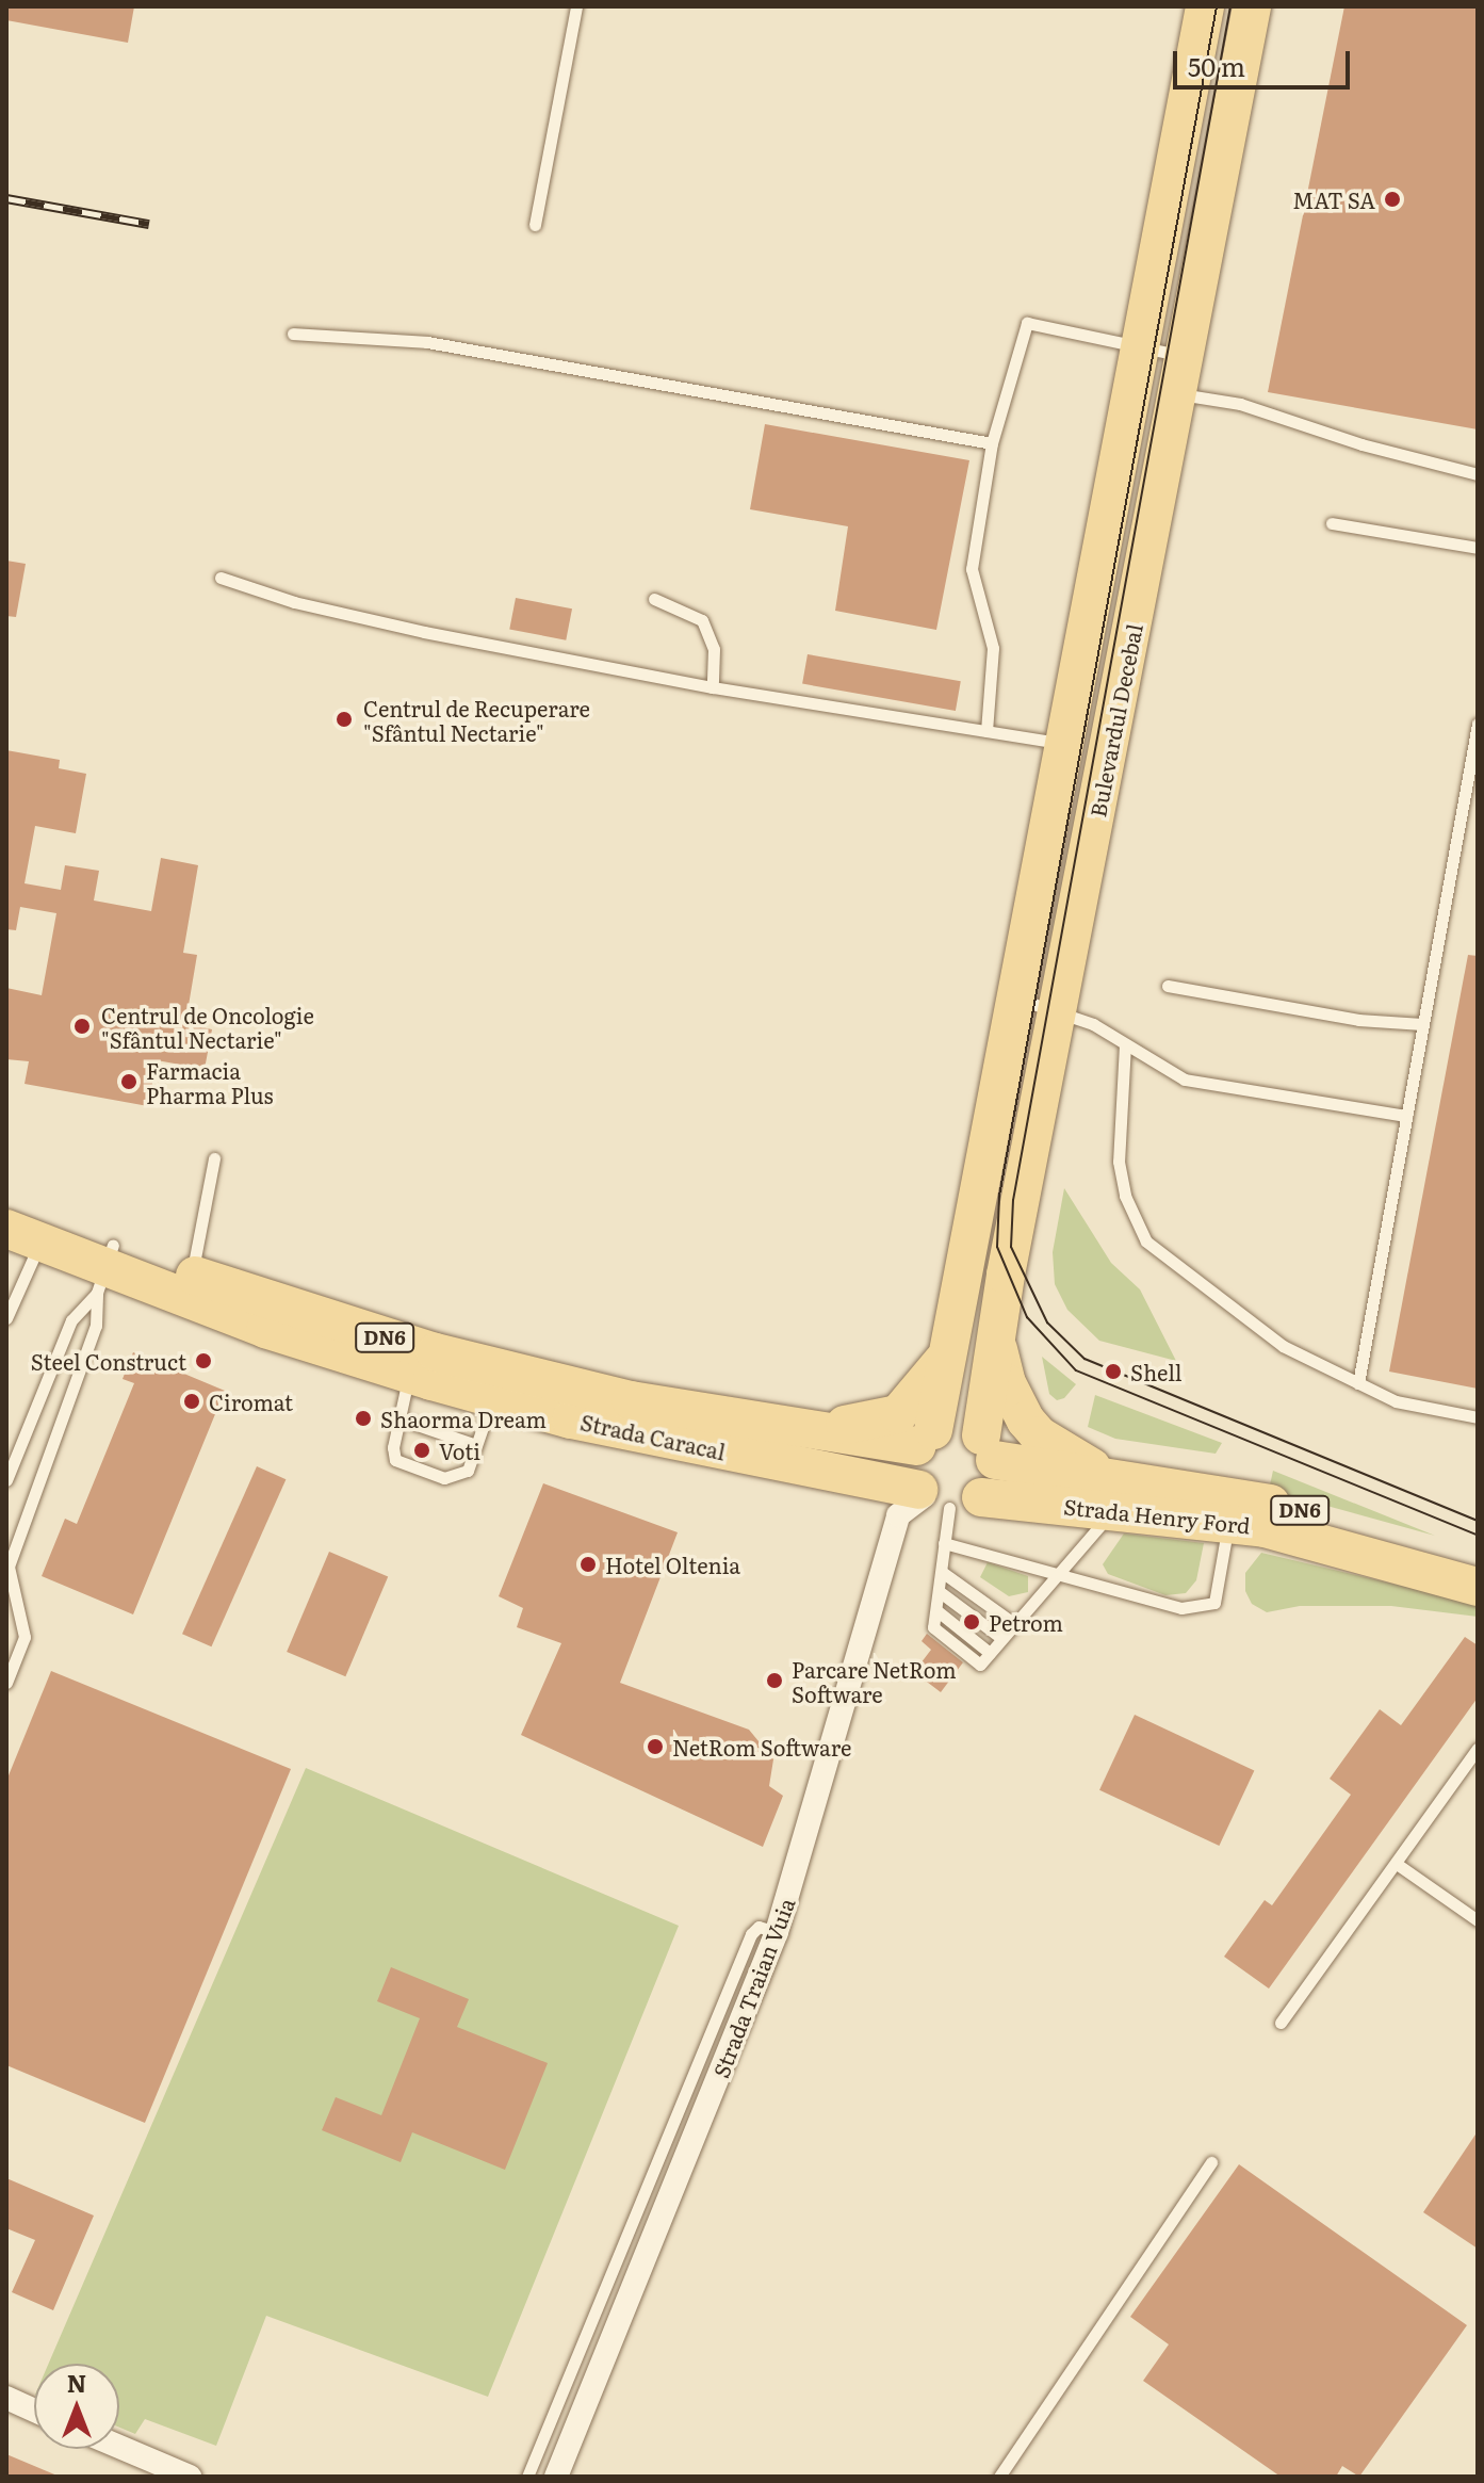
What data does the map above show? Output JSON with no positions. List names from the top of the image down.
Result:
{
  "streets": {
    "main road": [
      "Bulevardul Decebal",
      "DN6",
      "Strada Caracal",
      "Strada Henry Ford"
    ],
    "street": ["Strada Traian Vuia"]
  },
  "crossings": [
    ["Bulevardul Decebal", "DN6"],
    ["Bulevardul Decebal", "Strada Caracal"],
    ["Bulevardul Decebal", "Strada Henry Ford"],
    ["Bulevardul Decebal", "Strada Traian Vuia"],
    ["DN6", "Strada Caracal"],
    ["DN6", "Strada Henry Ford"],
    ["DN6", "Strada Traian Vuia"],
    ["Strada Caracal", "Strada Henry Ford"],
    ["Strada Caracal", "Strada Traian Vuia"],
    ["Strada Henry Ford", "Strada Traian Vuia"]
  ],
  "places": [
    "MAT SA",
    "Centrul de Recuperare \"Sfântul Nectarie\"",
    "Centrul de Oncologie \"Sfântul Nectarie\"",
    "Farmacia Pharma Plus",
    "Steel Construct",
    "Shell",
    "Ciromat",
    "Shaorma Dream",
    "Voti",
    "Hotel Oltenia",
    "Petrom",
    "Parcare NetRom Software",
    "NetRom Software"
  ],
  "scale_bar": "50 m",
  "north": "top"
}
